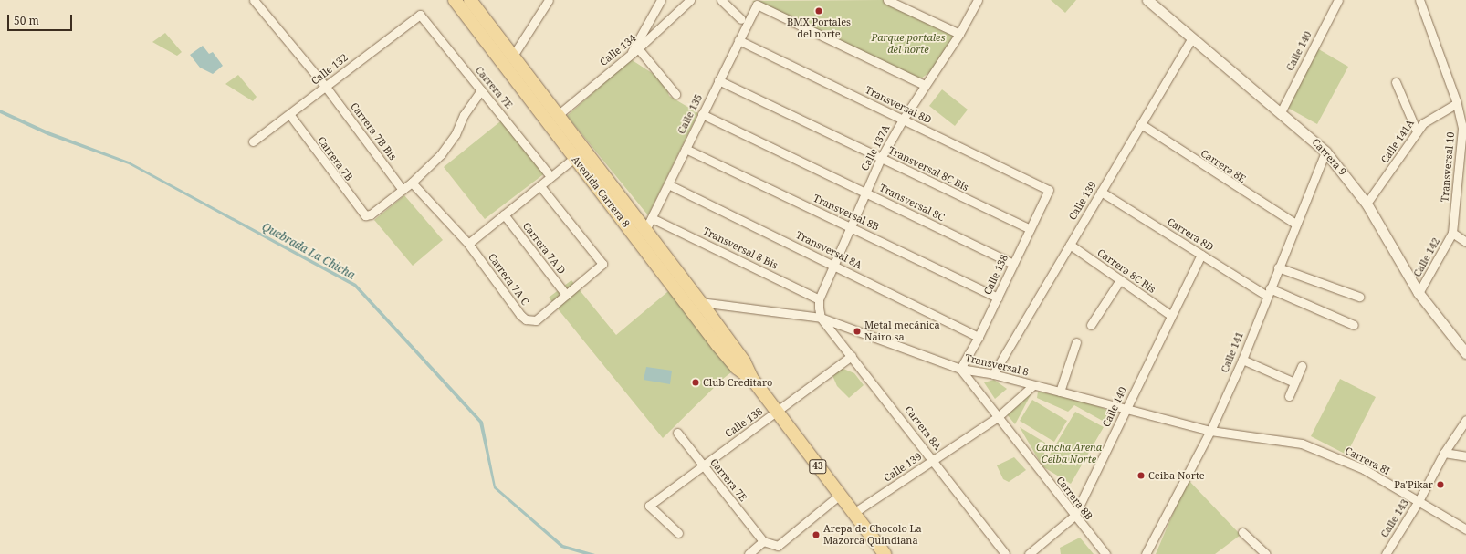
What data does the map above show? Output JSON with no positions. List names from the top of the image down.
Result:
{
  "streets": {
    "main road": ["Avenida Carrera 8", "43"],
    "street": [
      "Calle 134",
      "Calle 140",
      "Calle 132",
      "Carrera 7E",
      "Transversal 8D",
      "Calle 135",
      "Carrera 7B Bis",
      "Calle 141A",
      "Calle 137A",
      "Carrera 9",
      "Carrera 7B",
      "Carrera 8E",
      "Transversal 10",
      "Transversal 8C Bis",
      "Calle 139",
      "Transversal 8C",
      "Transversal 8B",
      "Carrera 8D",
      "Carrera 7A D",
      "Transversal 8 Bis",
      "Transversal 8A",
      "Calle 142",
      "Carrera 8C Bis",
      "Calle 138",
      "Carrera 7A C",
      "Calle 141",
      "Transversal 8",
      "Carrera 8A",
      "Carrera 8I",
      "Carrera 8B",
      "Calle 143"
    ]
  },
  "crossings": [
    ["Calle 134", "Avenida Carrera 8"],
    ["Calle 140", "Carrera 9"],
    ["Calle 140", "Carrera 8D"],
    ["Calle 140", "Carrera 8C Bis"],
    ["Calle 140", "Transversal 8"],
    ["Calle 140", "Carrera 8B"],
    ["Calle 132", "Carrera 7E"],
    ["Calle 132", "Carrera 7B Bis"],
    ["Calle 132", "Carrera 7B"],
    ["Carrera 7E", "Calle 138"],
    ["Transversal 8D", "Calle 135"],
    ["Transversal 8D", "Calle 137A"],
    ["Transversal 8D", "Calle 138"],
    ["Calle 135", "Calle 137A"],
    ["Calle 135", "Transversal 8C Bis"],
    ["Calle 135", "Avenida Carrera 8"],
    ["Calle 135", "Transversal 8C"],
    ["Calle 135", "Transversal 8B"],
    ["Calle 135", "Transversal 8 Bis"],
    ["Calle 135", "Transversal 8A"],
    ["Carrera 7B Bis", "Carrera 7B"],
    ["Calle 141A", "Carrera 9"],
    ["Calle 141A", "Transversal 10"],
    ["Calle 137A", "Transversal 8C Bis"],
    ["Calle 137A", "Transversal 8C"],
    ["Calle 137A", "Transversal 8B"],
    ["Calle 137A", "Transversal 8 Bis"],
    ["Calle 137A", "Transversal 8A"],
    ["Carrera 9", "Calle 139"],
    ["Carrera 9", "Calle 142"],
    ["Carrera 9", "Calle 141"],
    ["Carrera 8E", "Calle 139"],
    ["Carrera 8E", "Calle 141"],
    ["Transversal 10", "Calle 142"],
    ["Transversal 8C Bis", "Calle 138"],
    ["Avenida Carrera 8", "Calle 139"],
    ["Avenida Carrera 8", "Calle 138"],
    ["Avenida Carrera 8", "Transversal 8"],
    ["Calle 139", "Carrera 8D"],
    ["Calle 139", "Carrera 8C Bis"],
    ["Calle 139", "Transversal 8"],
    ["Calle 139", "Carrera 8A"],
    ["Calle 139", "Carrera 8B"],
    ["Transversal 8C", "Calle 138"],
    ["Transversal 8B", "Calle 138"],
    ["Carrera 8D", "Calle 141"],
    ["Carrera 7A D", "Carrera 7A C"],
    ["Transversal 8A", "Calle 138"],
    ["Calle 138", "Transversal 8"],
    ["Calle 138", "Carrera 8A"],
    ["Calle 138", "Carrera 8B"],
    ["Calle 141", "Transversal 8"],
    ["Transversal 8", "Carrera 8A"],
    ["Transversal 8", "Carrera 8I"],
    ["Transversal 8", "Carrera 8B"],
    ["Carrera 8I", "Calle 143"]
  ],
  "water": ["Quebrada La Chicha"],
  "parks": ["Parque portales del norte", "Cancha Arena Ceiba Norte"],
  "places": [
    "BMX Portales del norte",
    "Metal mecánica Nairo sa",
    "Club Creditaro",
    "Ceiba Norte",
    "Pa'Pikar",
    "Arepa de Chocolo La Mazorca Quindiana"
  ],
  "scale_bar": "50 m"
}
